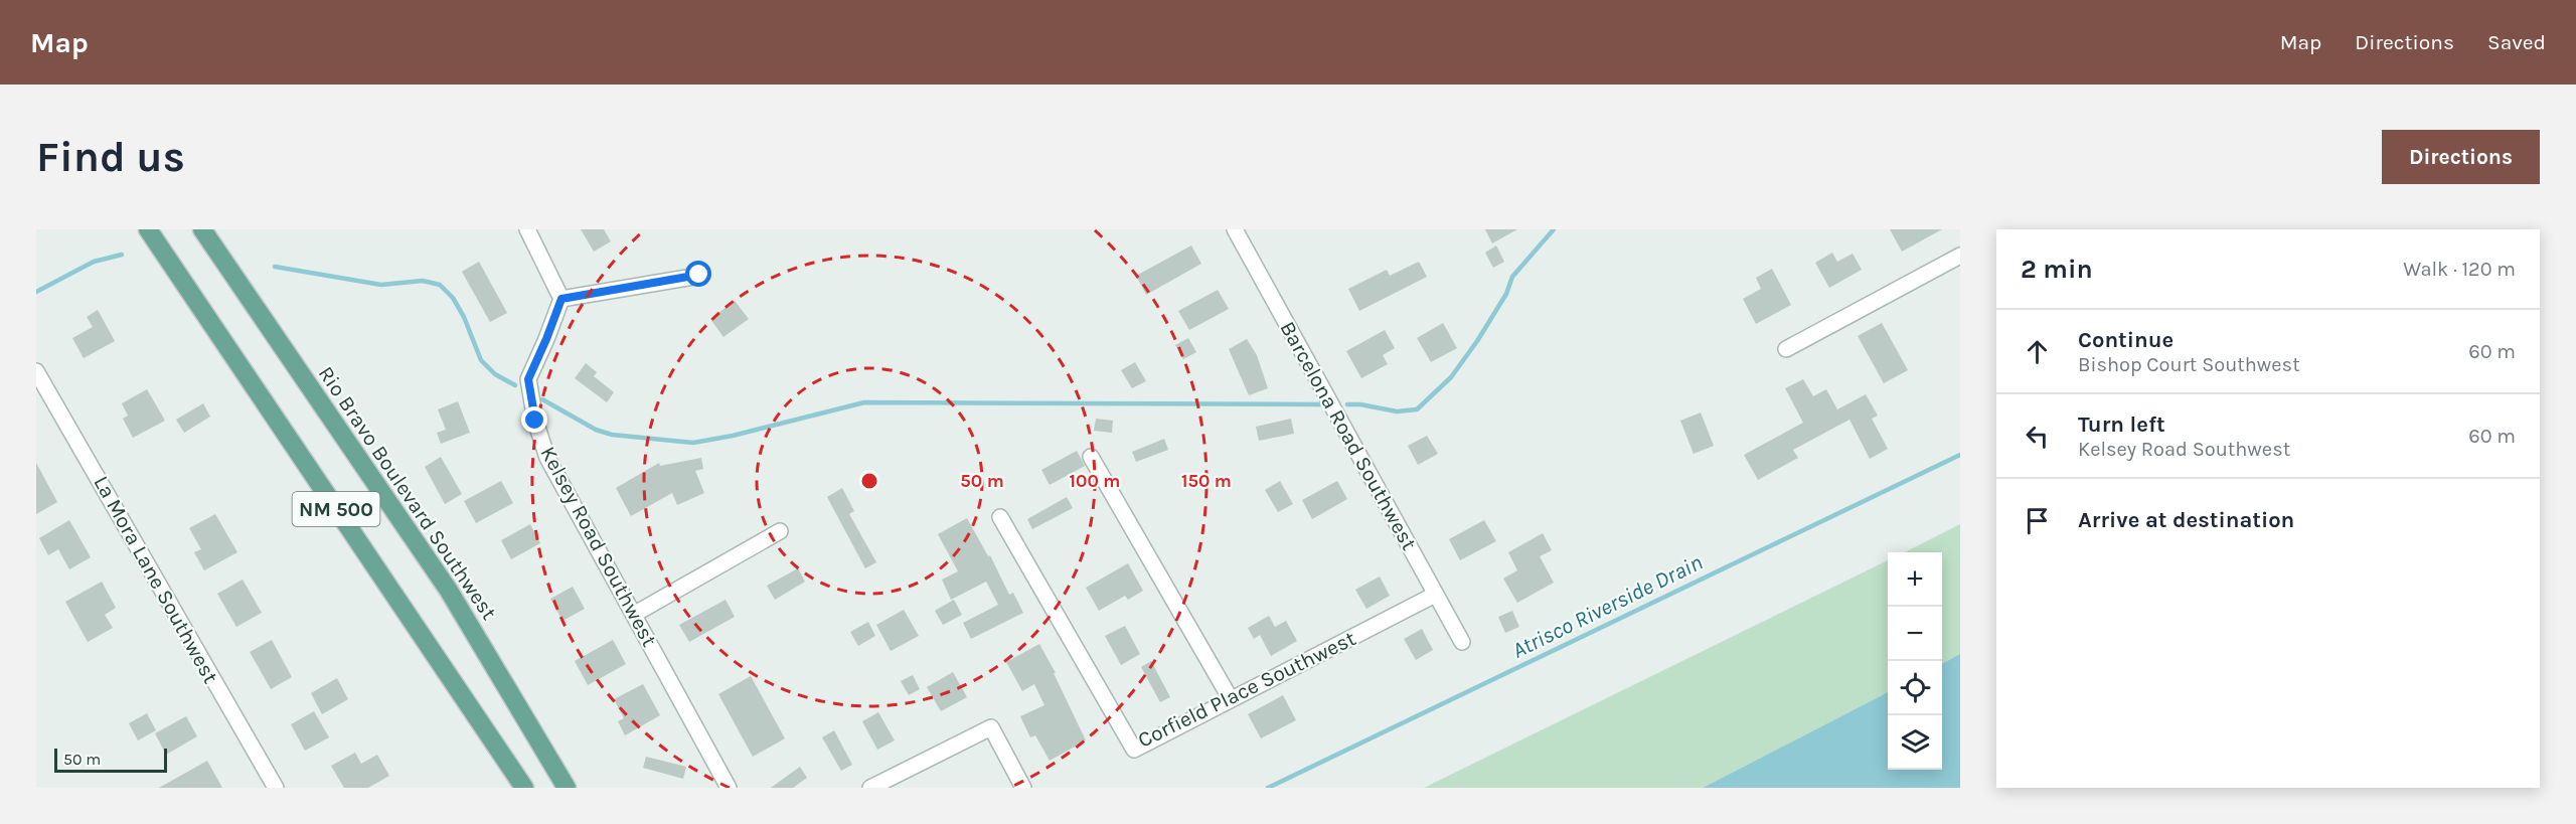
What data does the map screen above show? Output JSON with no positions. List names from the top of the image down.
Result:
{
  "streets": {
    "main road": ["Rio Bravo Boulevard Southwest", "NM 500"],
    "street": [
      "Barcelona Road Southwest",
      "Kelsey Road Southwest",
      "La Mora Lane Southwest",
      "Corfield Place Southwest"
    ]
  },
  "crossings": [
    ["Barcelona Road Southwest", "Corfield Place Southwest"]
  ],
  "water": ["Atrisco Riverside Drain"],
  "scale_bar": "50 m",
  "page": {
    "header": "Map",
    "nav": ["Map", "Directions", "Saved"],
    "buttons": "Directions",
    "title": "Find us",
    "heading": ["2 min", "Walk · 120 m"],
    "list": [
      ["Continue", "Bishop Court Southwest", "60 m"],
      ["Turn left", "Kelsey Road Southwest", "60 m"],
      "Arrive at destination"
    ],
    "map_buttons": ["+", "−"],
    "scale": "50 m"
  },
  "rings": ["50 m", "100 m", "150 m"]
}
